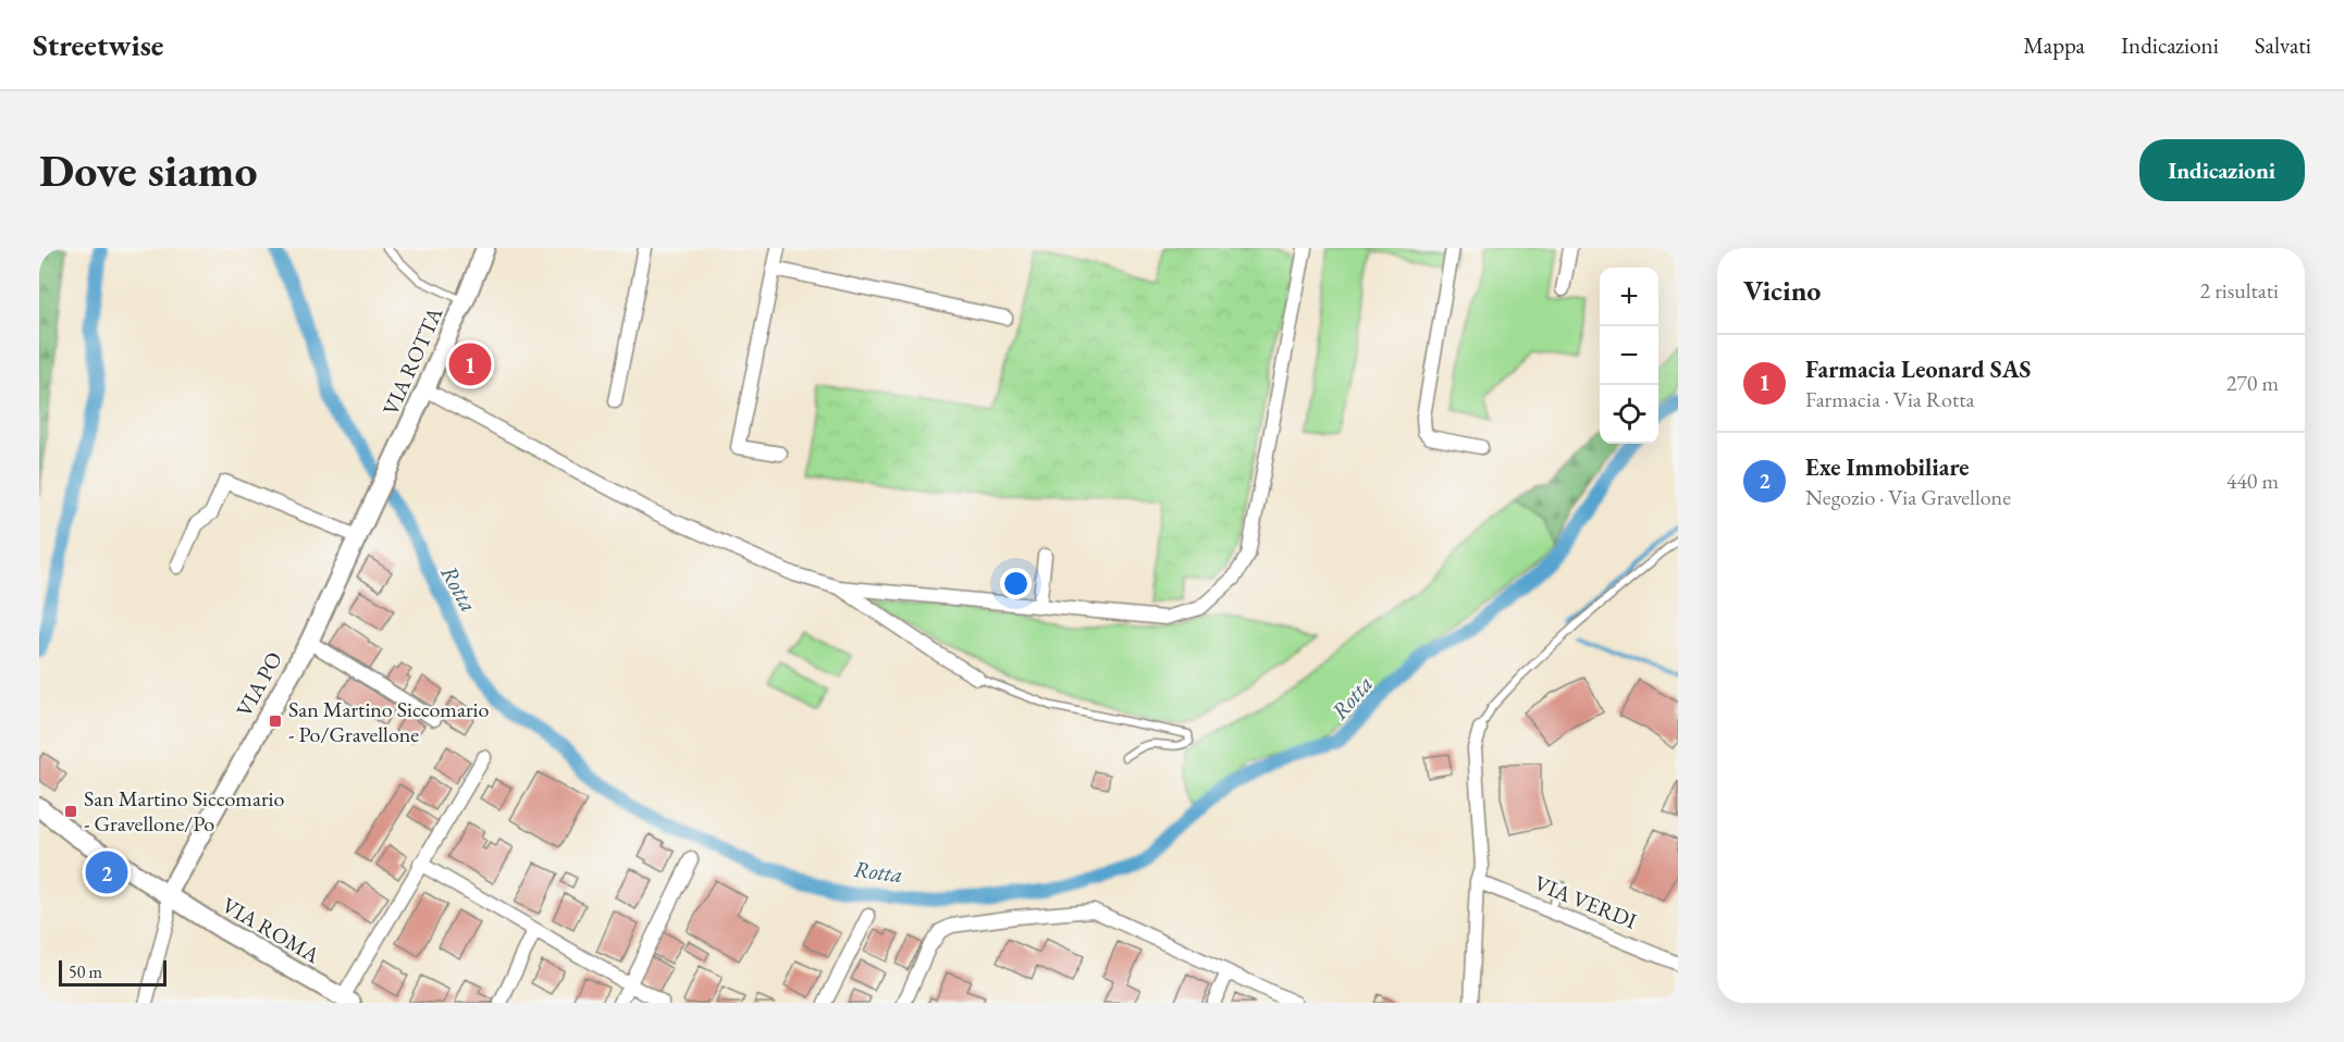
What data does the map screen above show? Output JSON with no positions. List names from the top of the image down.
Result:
{
  "streets": {
    "street": [
      "VIA ROTTA",
      "VIA PO",
      "VIA VERDI",
      "VIA ROMA"
    ]
  },
  "crossings": [
    ["VIA ROTTA", "VIA PO"],
    ["VIA PO", "VIA ROMA"]
  ],
  "water": ["Rotta"],
  "places": {
    "transit": ["San Martino Siccomario - Po/Gravellone", "San Martino Siccomario - Gravellone/Po"]
  },
  "scale_bar": "50 m",
  "page": {
    "header": "Streetwise",
    "nav": ["Mappa", "Indicazioni", "Salvati"],
    "buttons": "Indicazioni",
    "title": "Dove siamo",
    "heading": ["Vicino", "2 risultati"],
    "map_buttons": ["+", "−"],
    "list": [
      {
        "mark": "1",
        "name": "Farmacia Leonard SAS",
        "note": "Farmacia · Via Rotta",
        "value": "270 m"
      },
      {
        "mark": "2",
        "name": "Exe Immobiliare",
        "note": "Negozio · Via Gravellone",
        "value": "440 m"
      }
    ],
    "pins": ["1", "2"],
    "scale": "50 m"
  }
}
